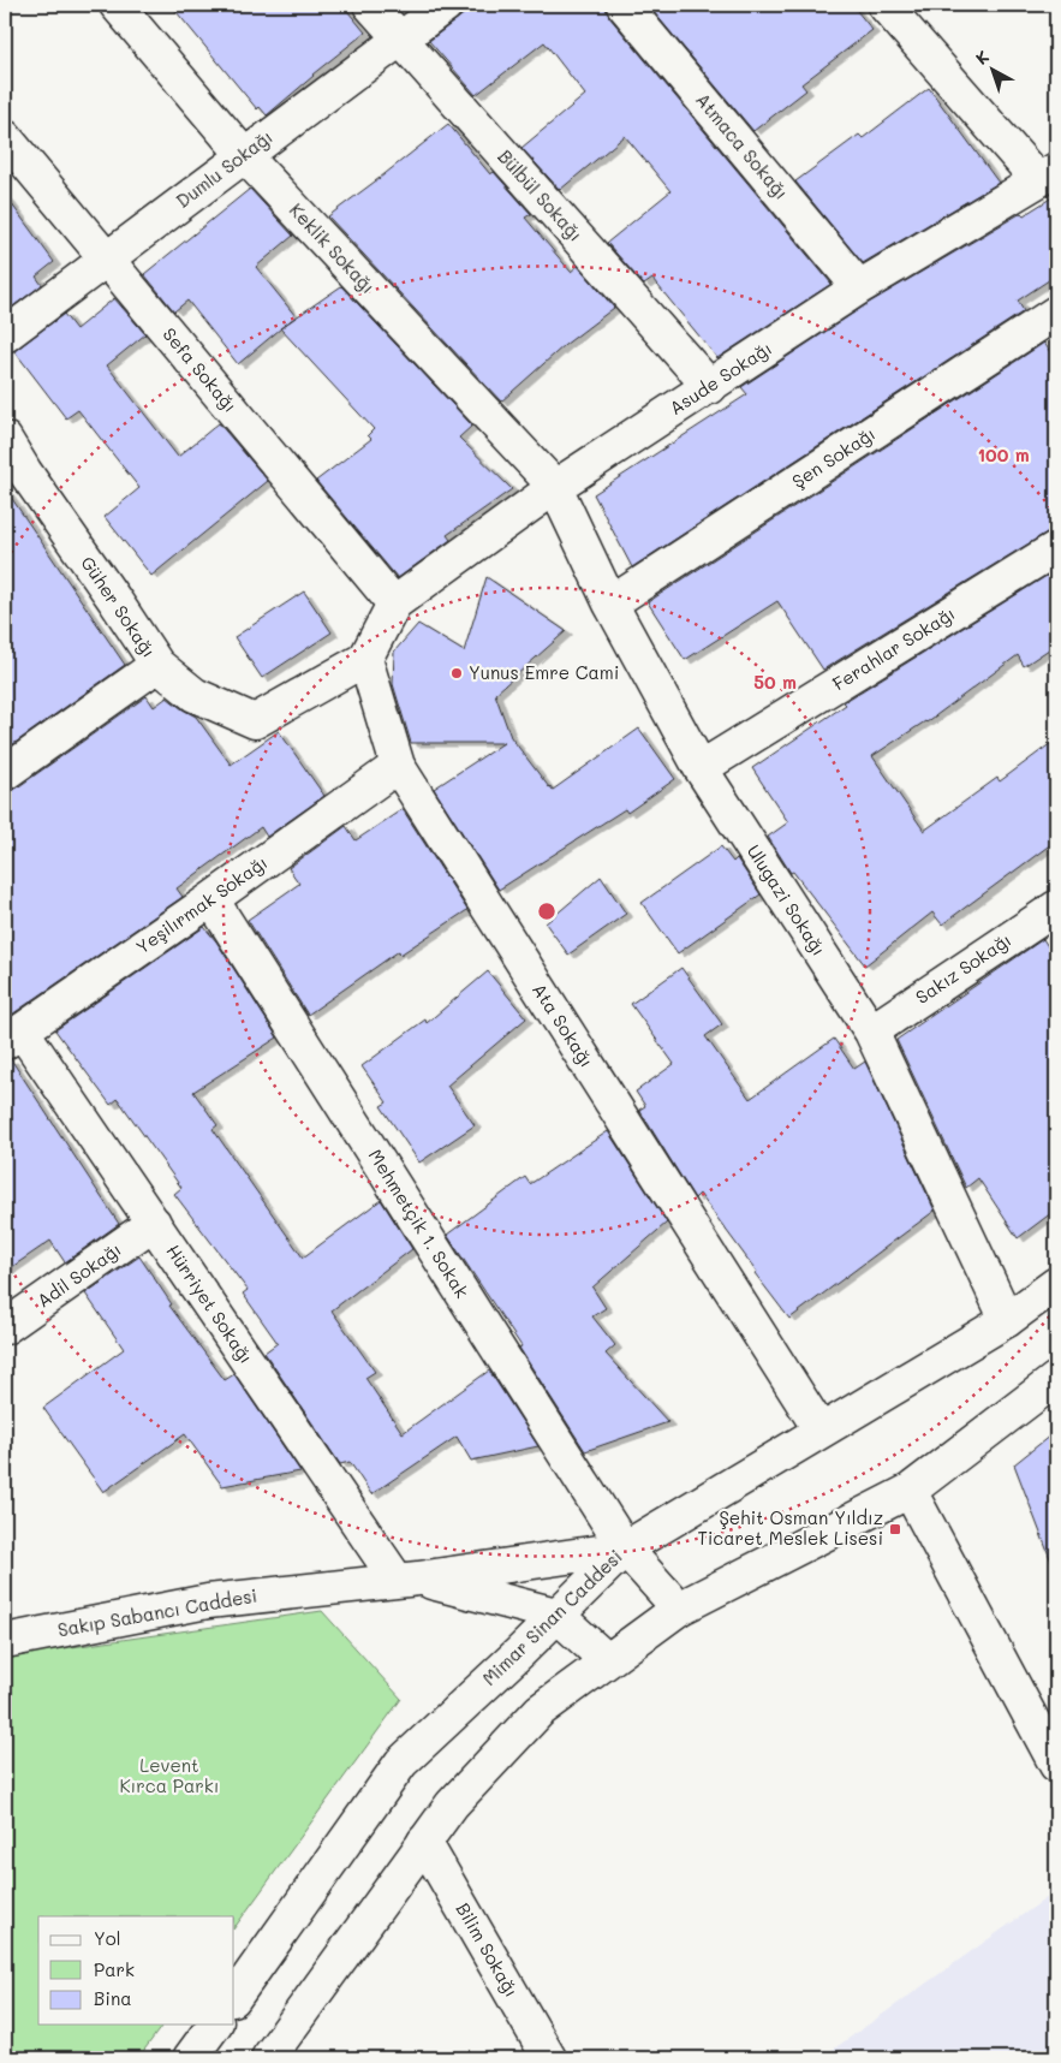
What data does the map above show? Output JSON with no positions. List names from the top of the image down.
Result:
{
  "streets": {
    "street": [
      "Atmaca Sokağı",
      "Dumlu Sokağı",
      "Bülbül Sokağı",
      "Keklik Sokağı",
      "Sefa Sokağı",
      "Asude Sokağı",
      "Şen Sokağı",
      "Güher Sokağı",
      "Ferahlar Sokağı",
      "Ulugazi Sokağı",
      "Yeşilırmak Sokağı",
      "Sakız Sokağı",
      "Ata Sokağı",
      "Mehmetçik 1. Sokak",
      "Adil Sokağı",
      "Hürriyet Sokağı",
      "Sakıp Sabancı Caddesi",
      "Mimar Sinan Caddesi",
      "Bilim Sokağı"
    ]
  },
  "crossings": [
    ["Atmaca Sokağı", "Asude Sokağı"],
    ["Dumlu Sokağı", "Bülbül Sokağı"],
    ["Dumlu Sokağı", "Keklik Sokağı"],
    ["Dumlu Sokağı", "Sefa Sokağı"],
    ["Bülbül Sokağı", "Asude Sokağı"],
    ["Keklik Sokağı", "Asude Sokağı"],
    ["Keklik Sokağı", "Ulugazi Sokağı"],
    ["Sefa Sokağı", "Asude Sokağı"],
    ["Asude Sokağı", "Ulugazi Sokağı"],
    ["Şen Sokağı", "Ulugazi Sokağı"],
    ["Güher Sokağı", "Ata Sokağı"],
    ["Ferahlar Sokağı", "Ulugazi Sokağı"],
    ["Ulugazi Sokağı", "Sakız Sokağı"],
    ["Ulugazi Sokağı", "Mimar Sinan Caddesi"],
    ["Yeşilırmak Sokağı", "Ata Sokağı"],
    ["Yeşilırmak Sokağı", "Mehmetçik 1. Sokak"],
    ["Yeşilırmak Sokağı", "Hürriyet Sokağı"],
    ["Ata Sokağı", "Mimar Sinan Caddesi"],
    ["Mehmetçik 1. Sokak", "Sakıp Sabancı Caddesi"],
    ["Mehmetçik 1. Sokak", "Mimar Sinan Caddesi"],
    ["Adil Sokağı", "Hürriyet Sokağı"],
    ["Hürriyet Sokağı", "Sakıp Sabancı Caddesi"],
    ["Sakıp Sabancı Caddesi", "Mimar Sinan Caddesi"]
  ],
  "parks": ["Levent Kırca Parkı"],
  "places": {
    "other": ["Yunus Emre Cami"],
    "transit": ["Şehit Osman Yıldız Ticaret Meslek Lisesi"]
  },
  "legend": ["Yol", "Park", "Bina"],
  "north": "top left",
  "rings": ["100 m", "50 m"]
}
